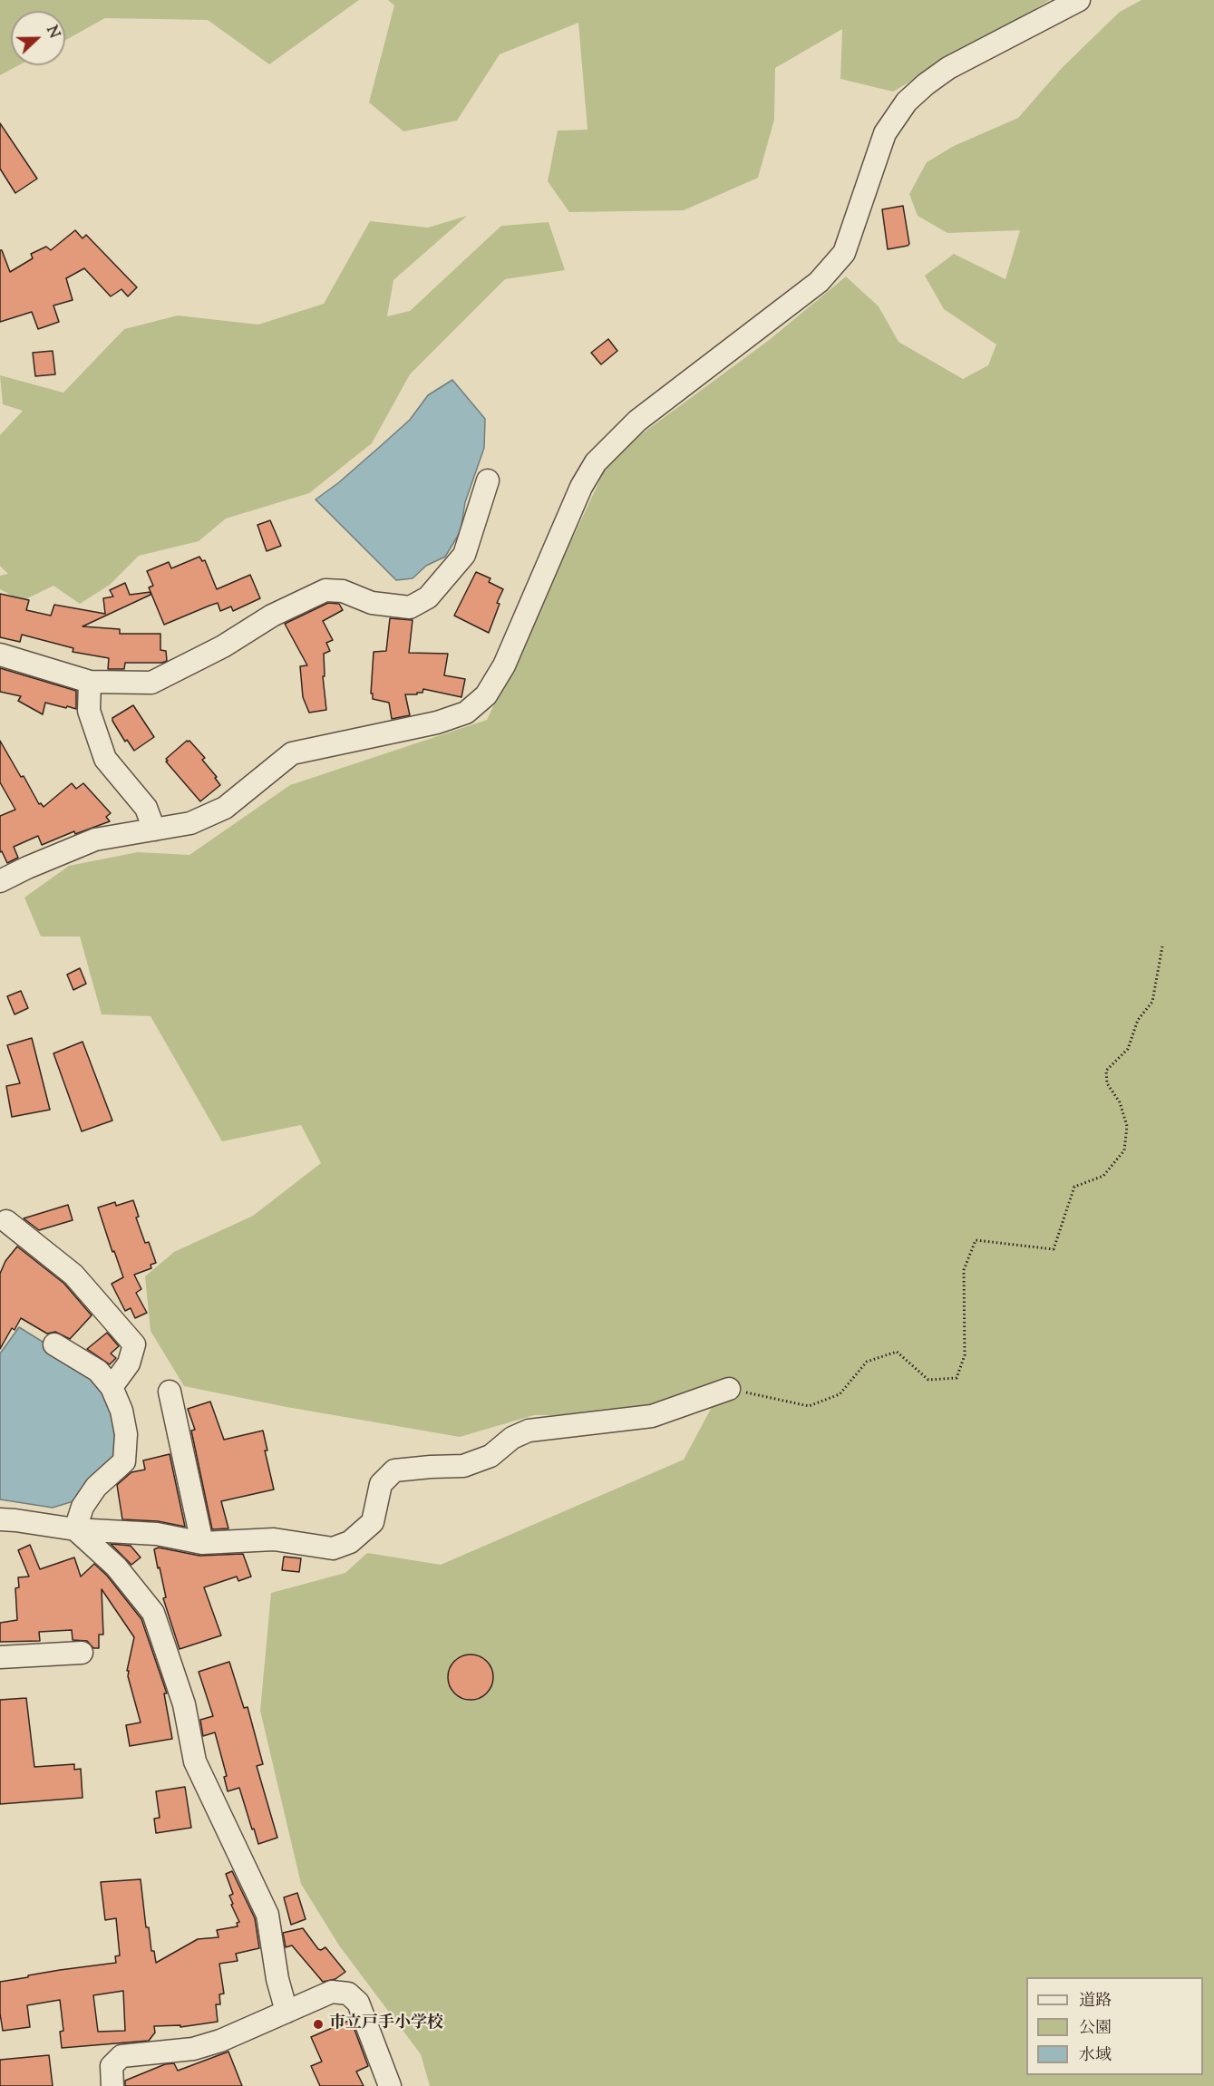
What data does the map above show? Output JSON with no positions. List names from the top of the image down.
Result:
{
  "places": ["市立戸手小学校"],
  "legend": ["道路", "公園", "水域"],
  "north": "right"
}
